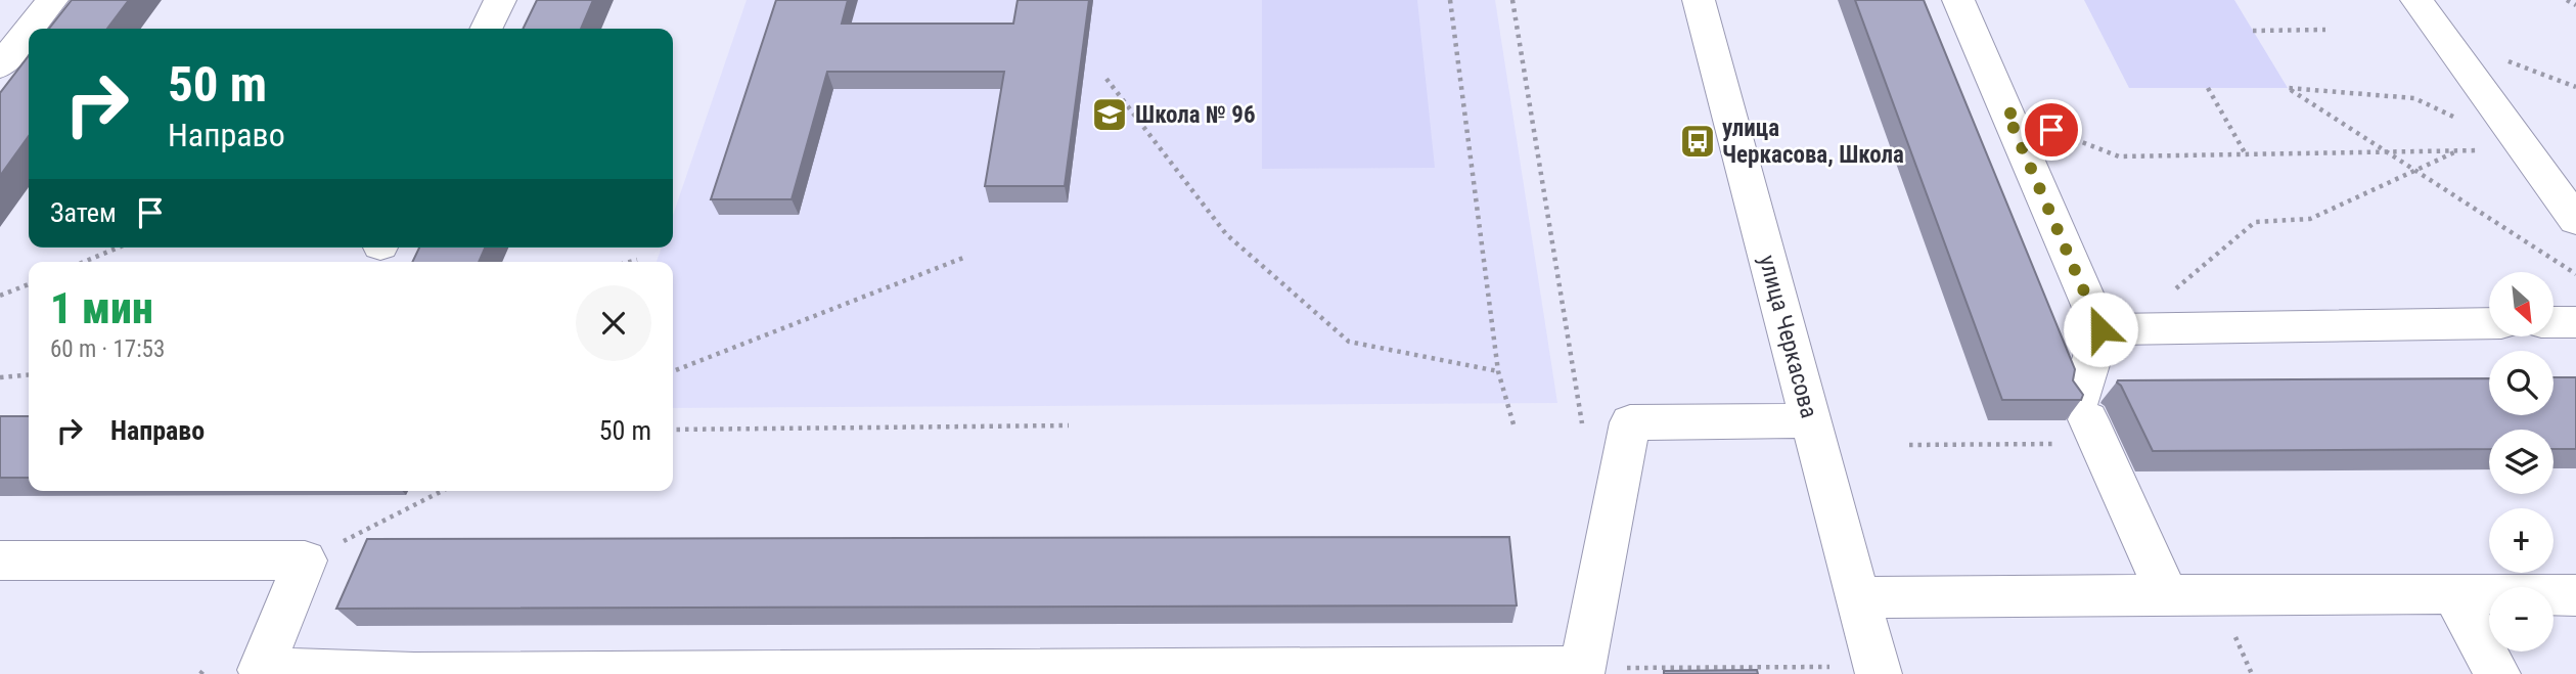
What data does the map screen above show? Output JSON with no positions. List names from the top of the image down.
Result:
{
  "streets": {
    "street": ["улица Черкасова"]
  },
  "places": {
    "school or university": ["Школа № 96"],
    "bus stop": ["улица Черкасова, Школа"]
  },
  "north": "bottom right",
  "page": {
    "turn": ["50 m", "Направо"],
    "then": "Затем",
    "heading": ["1 мин", "60 m · 17:53"],
    "map_buttons": ["+", "−"],
    "list": [
      {
        "name": "Направо",
        "value": "50 m"
      }
    ]
  }
}
